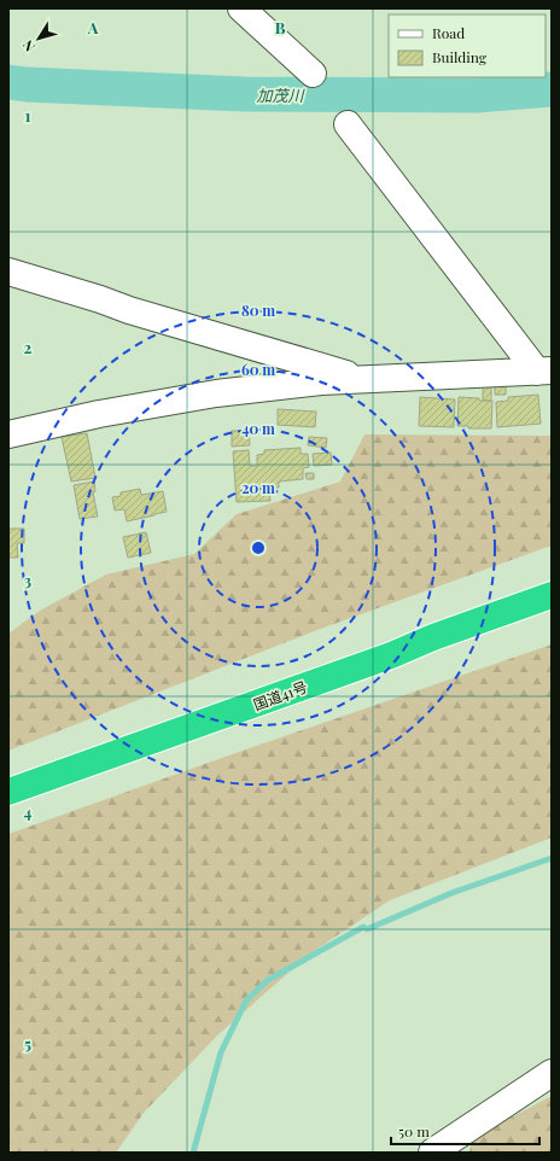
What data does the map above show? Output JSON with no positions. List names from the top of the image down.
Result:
{
  "streets": {
    "highway": ["国道41号"]
  },
  "water": ["加茂川"],
  "legend": ["Road", "Building"],
  "scale_bar": "50 m",
  "north": "bottom left",
  "grid": {
    "columns": ["A", "B"],
    "rows": [
      "1",
      "2",
      "3",
      "4",
      "5"
    ]
  },
  "rings": [
    "80 m",
    "60 m",
    "40 m",
    "20 m"
  ]
}
